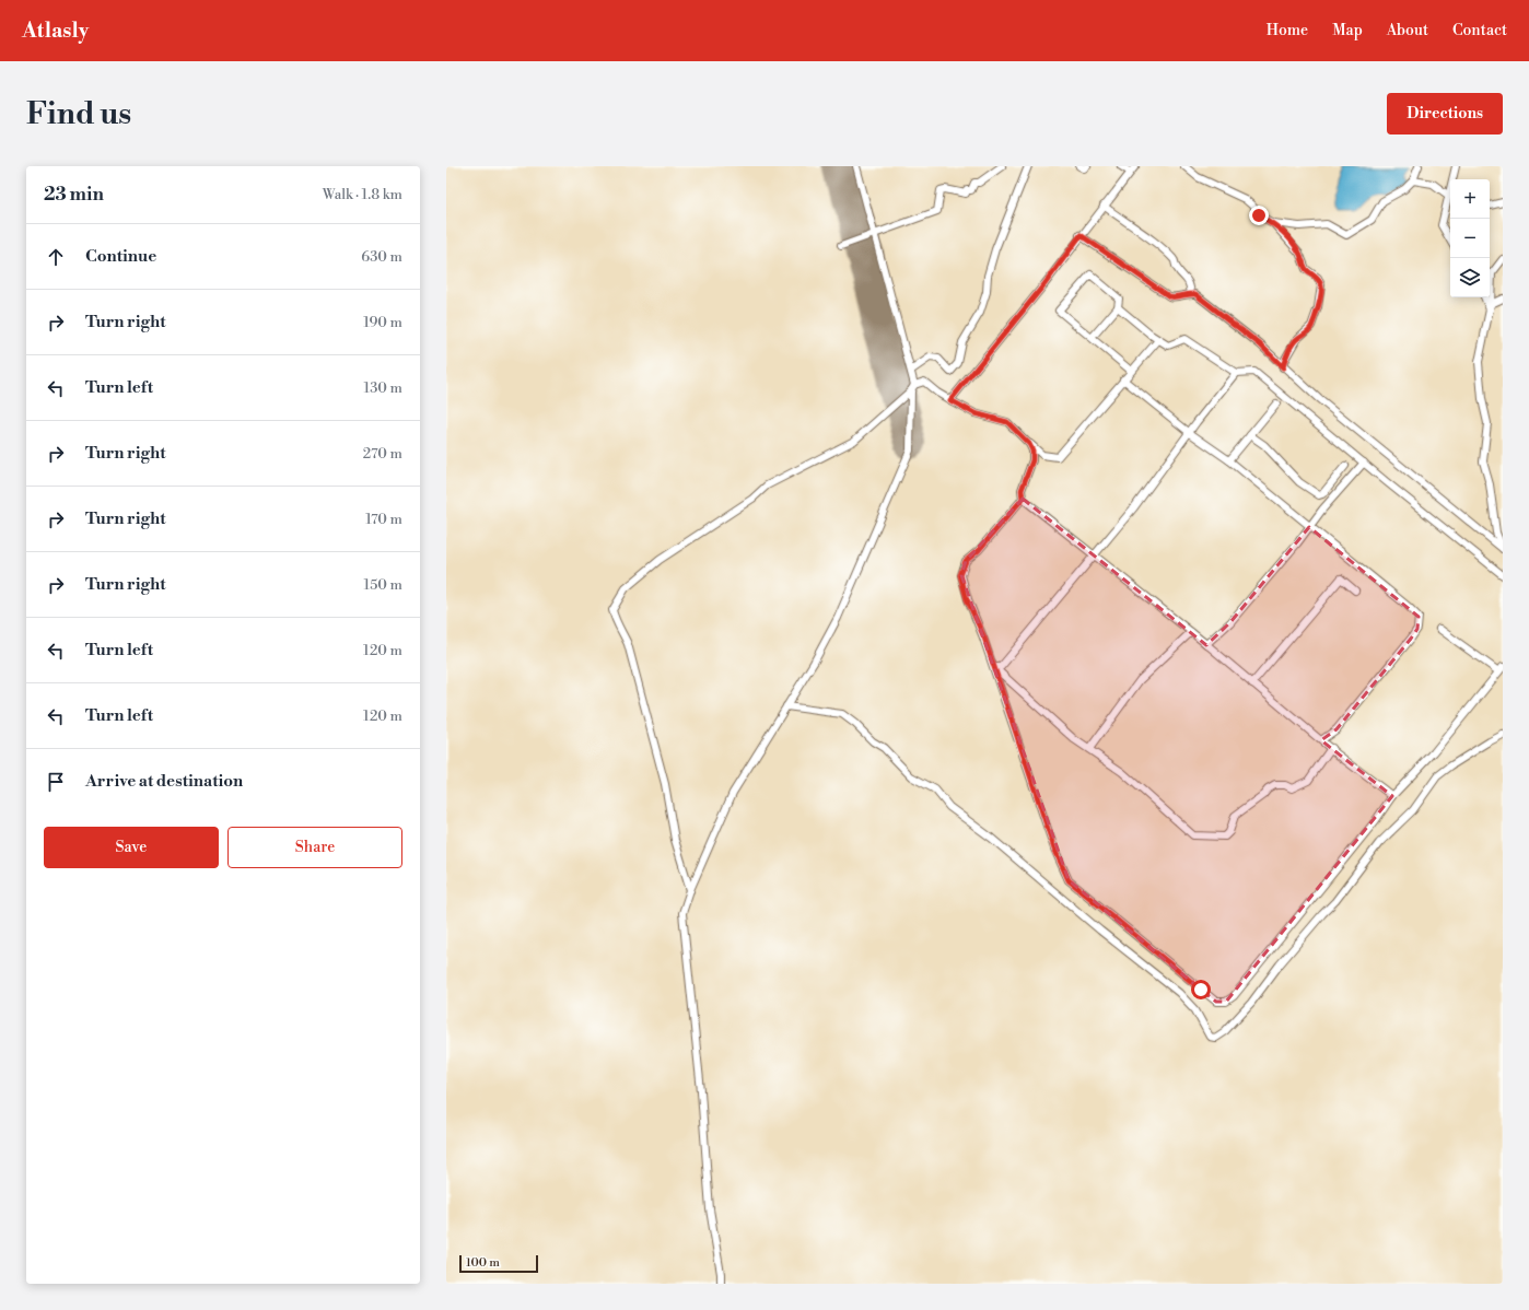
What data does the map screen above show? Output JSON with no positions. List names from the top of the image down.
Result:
{
  "scale_bar": "100 m",
  "page": {
    "header": "Atlasly",
    "nav": [
      "Home",
      "Map",
      "About",
      "Contact"
    ],
    "buttons": [
      "Directions",
      ["Save", "Share"]
    ],
    "title": "Find us",
    "heading": ["23 min", "Walk · 1.8 km"],
    "map_buttons": ["+", "−"],
    "list": [
      ["Continue", "630 m"],
      ["Turn right", "190 m"],
      ["Turn left", "130 m"],
      ["Turn right", "270 m"],
      ["Turn right", "170 m"],
      ["Turn right", "150 m"],
      ["Turn left", "120 m"],
      ["Turn left", "120 m"],
      "Arrive at destination"
    ],
    "scale": "100 m"
  }
}
